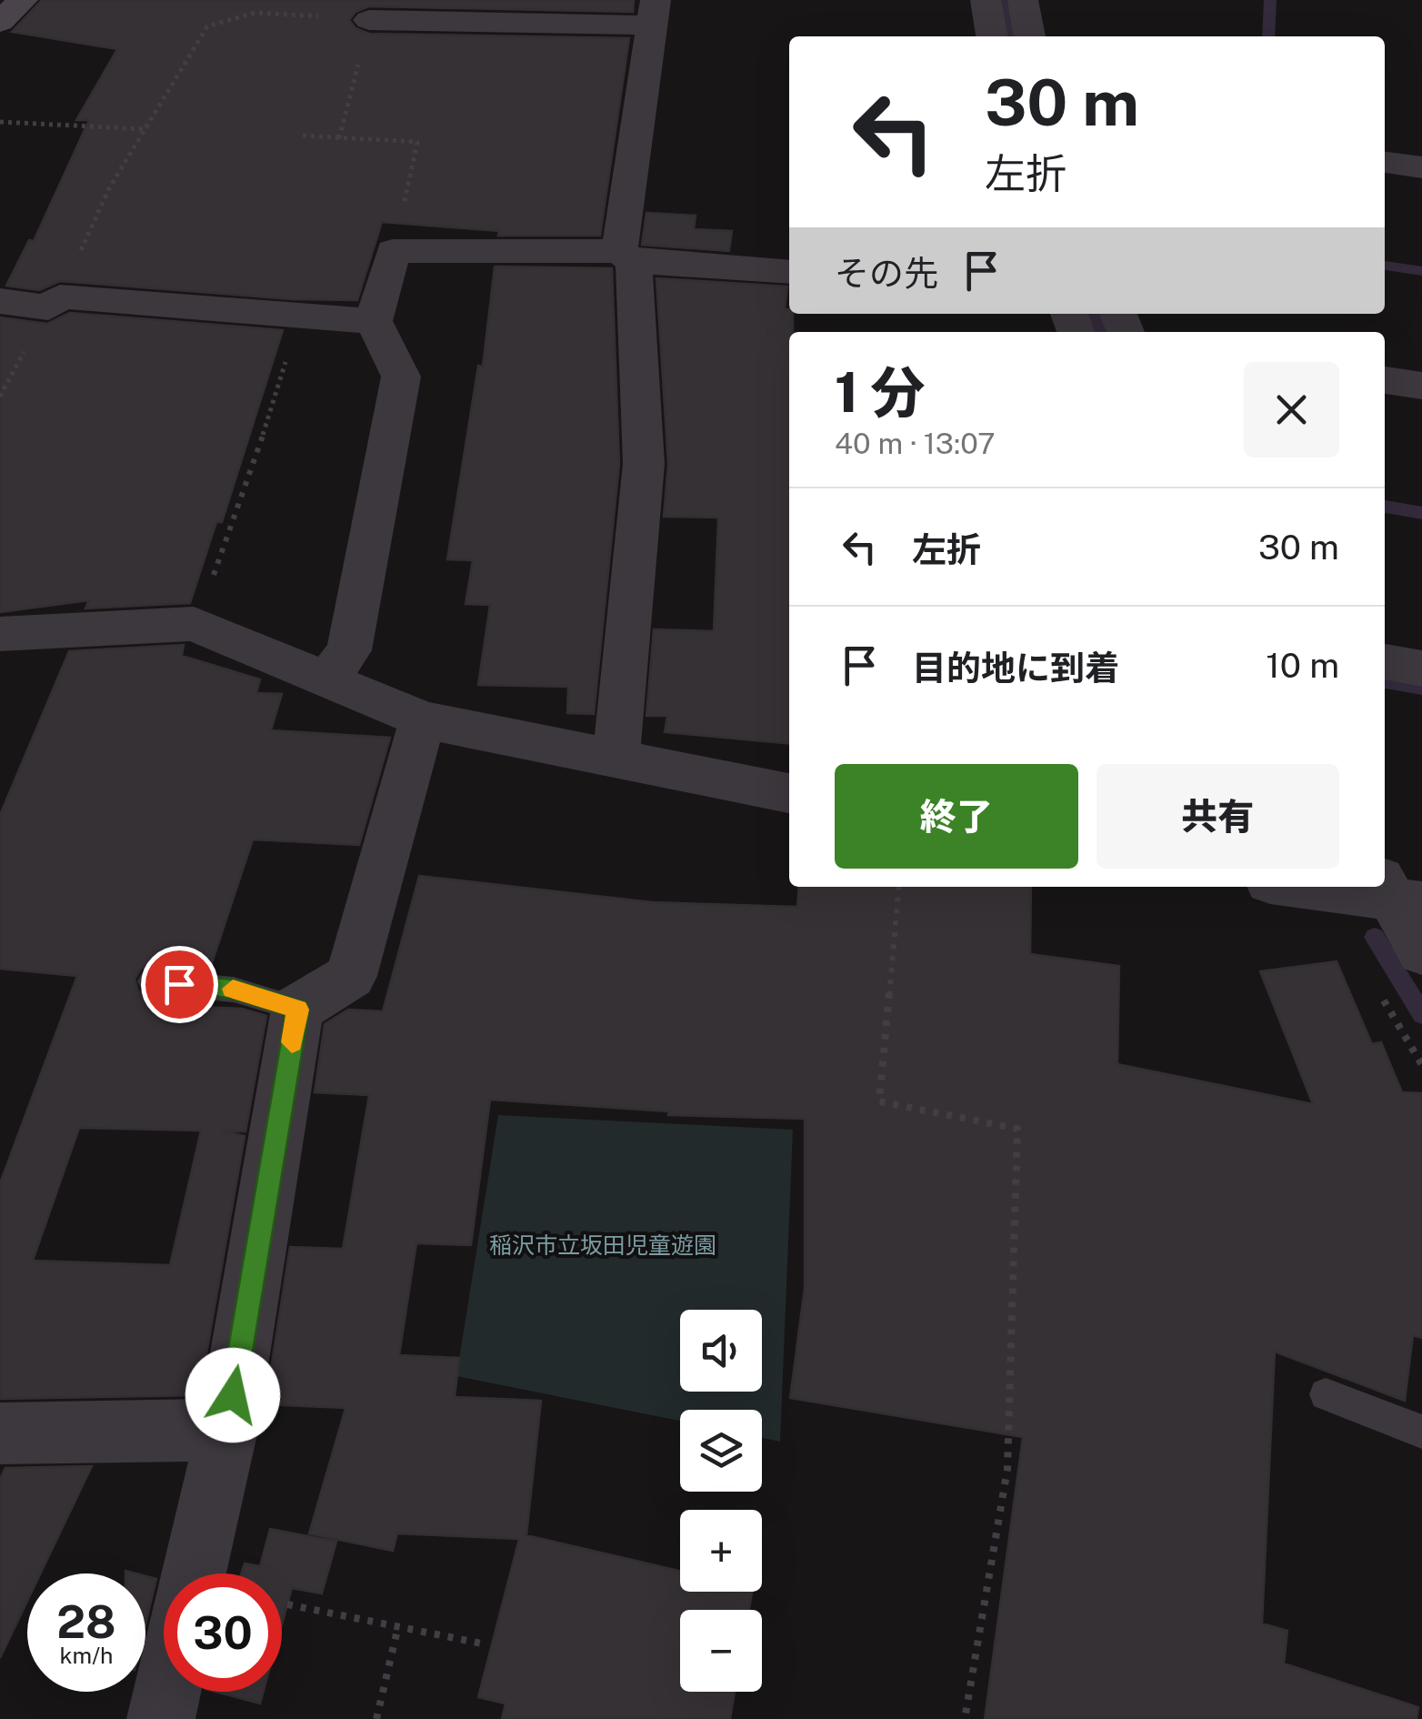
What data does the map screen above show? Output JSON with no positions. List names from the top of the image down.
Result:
{
  "parks": ["稲沢市立坂田児童遊園"],
  "page": {
    "turn": ["30 m", "左折"],
    "then": "その先",
    "heading": ["1 分", "40 m · 13:07"],
    "list": [
      {
        "name": "左折",
        "value": "30 m"
      },
      {
        "name": "目的地に到着",
        "value": "10 m"
      }
    ],
    "buttons": ["終了", "共有"],
    "map_buttons": ["+", "−"],
    "speed": "28 km/h",
    "limit": "30"
  }
}
